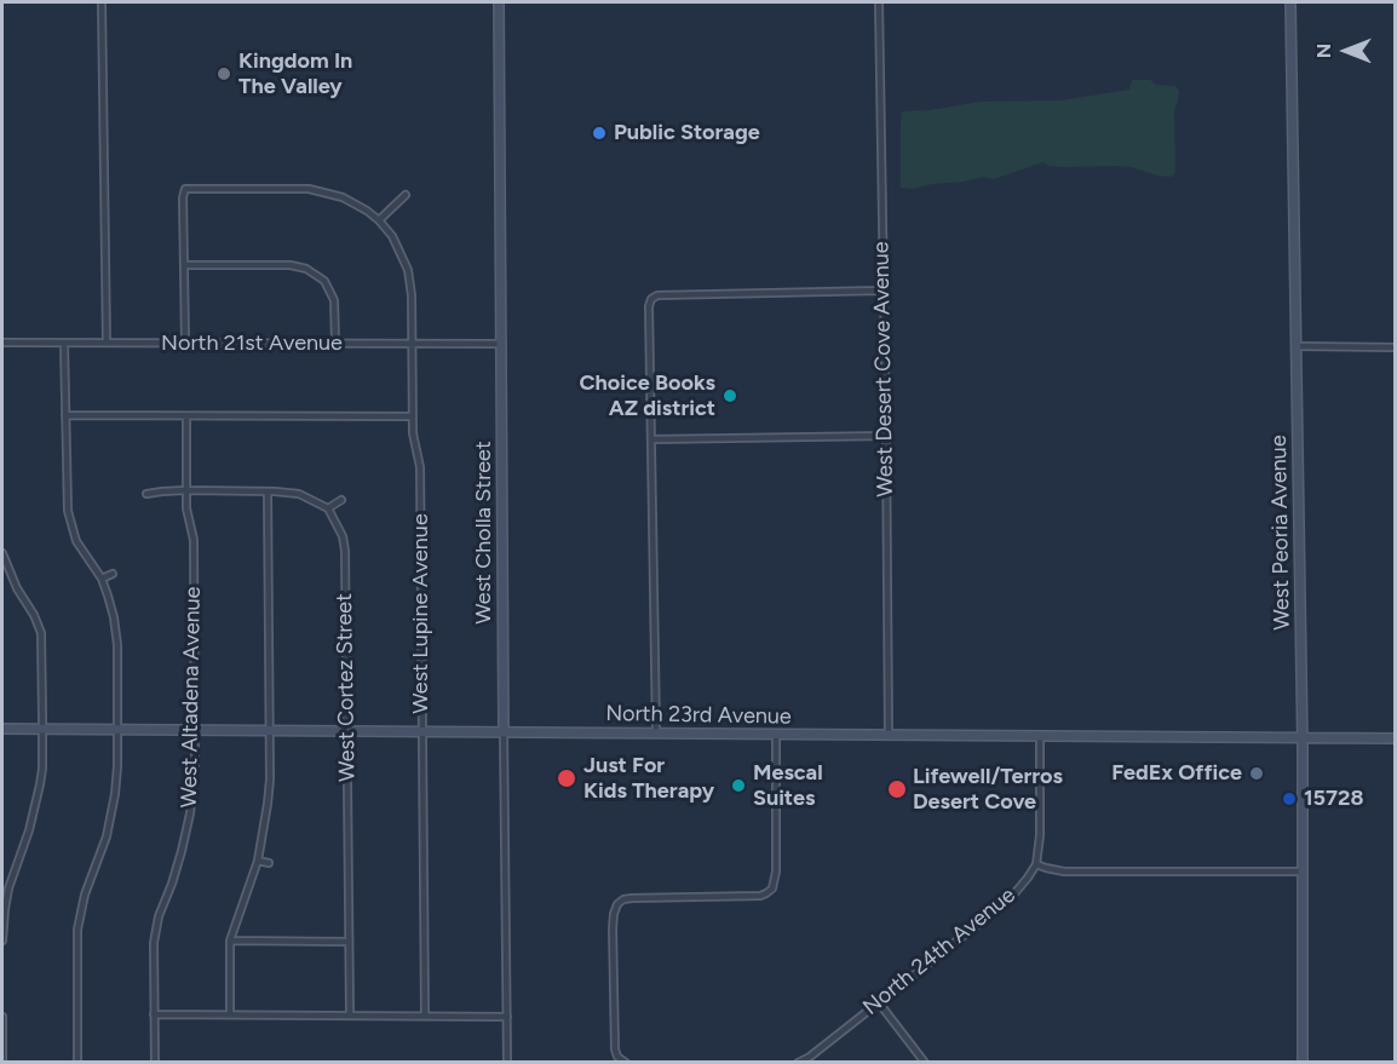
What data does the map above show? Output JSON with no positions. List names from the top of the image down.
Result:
{
  "streets": {
    "street": [
      "North 21st Avenue",
      "West Desert Cove Avenue",
      "West Cholla Street",
      "West Peoria Avenue",
      "West Lupine Avenue",
      "West Cortez Street",
      "West Altadena Avenue",
      "North 23rd Avenue",
      "North 24th Avenue"
    ]
  },
  "crossings": [
    ["North 21st Avenue", "West Cholla Street"],
    ["North 21st Avenue", "West Lupine Avenue"],
    ["West Desert Cove Avenue", "North 23rd Avenue"],
    ["West Cholla Street", "North 23rd Avenue"],
    ["West Peoria Avenue", "North 23rd Avenue"],
    ["West Lupine Avenue", "North 23rd Avenue"],
    ["West Cortez Street", "North 23rd Avenue"],
    ["West Altadena Avenue", "North 23rd Avenue"]
  ],
  "places": [
    "Kingdom In The Valley",
    "Public Storage",
    "Choice Books AZ district",
    "FedEx Office",
    "Just For Kids Therapy",
    "Mescal Suites",
    "Lifewell/Terros Desert Cove",
    "15728"
  ],
  "north": "left"
}
